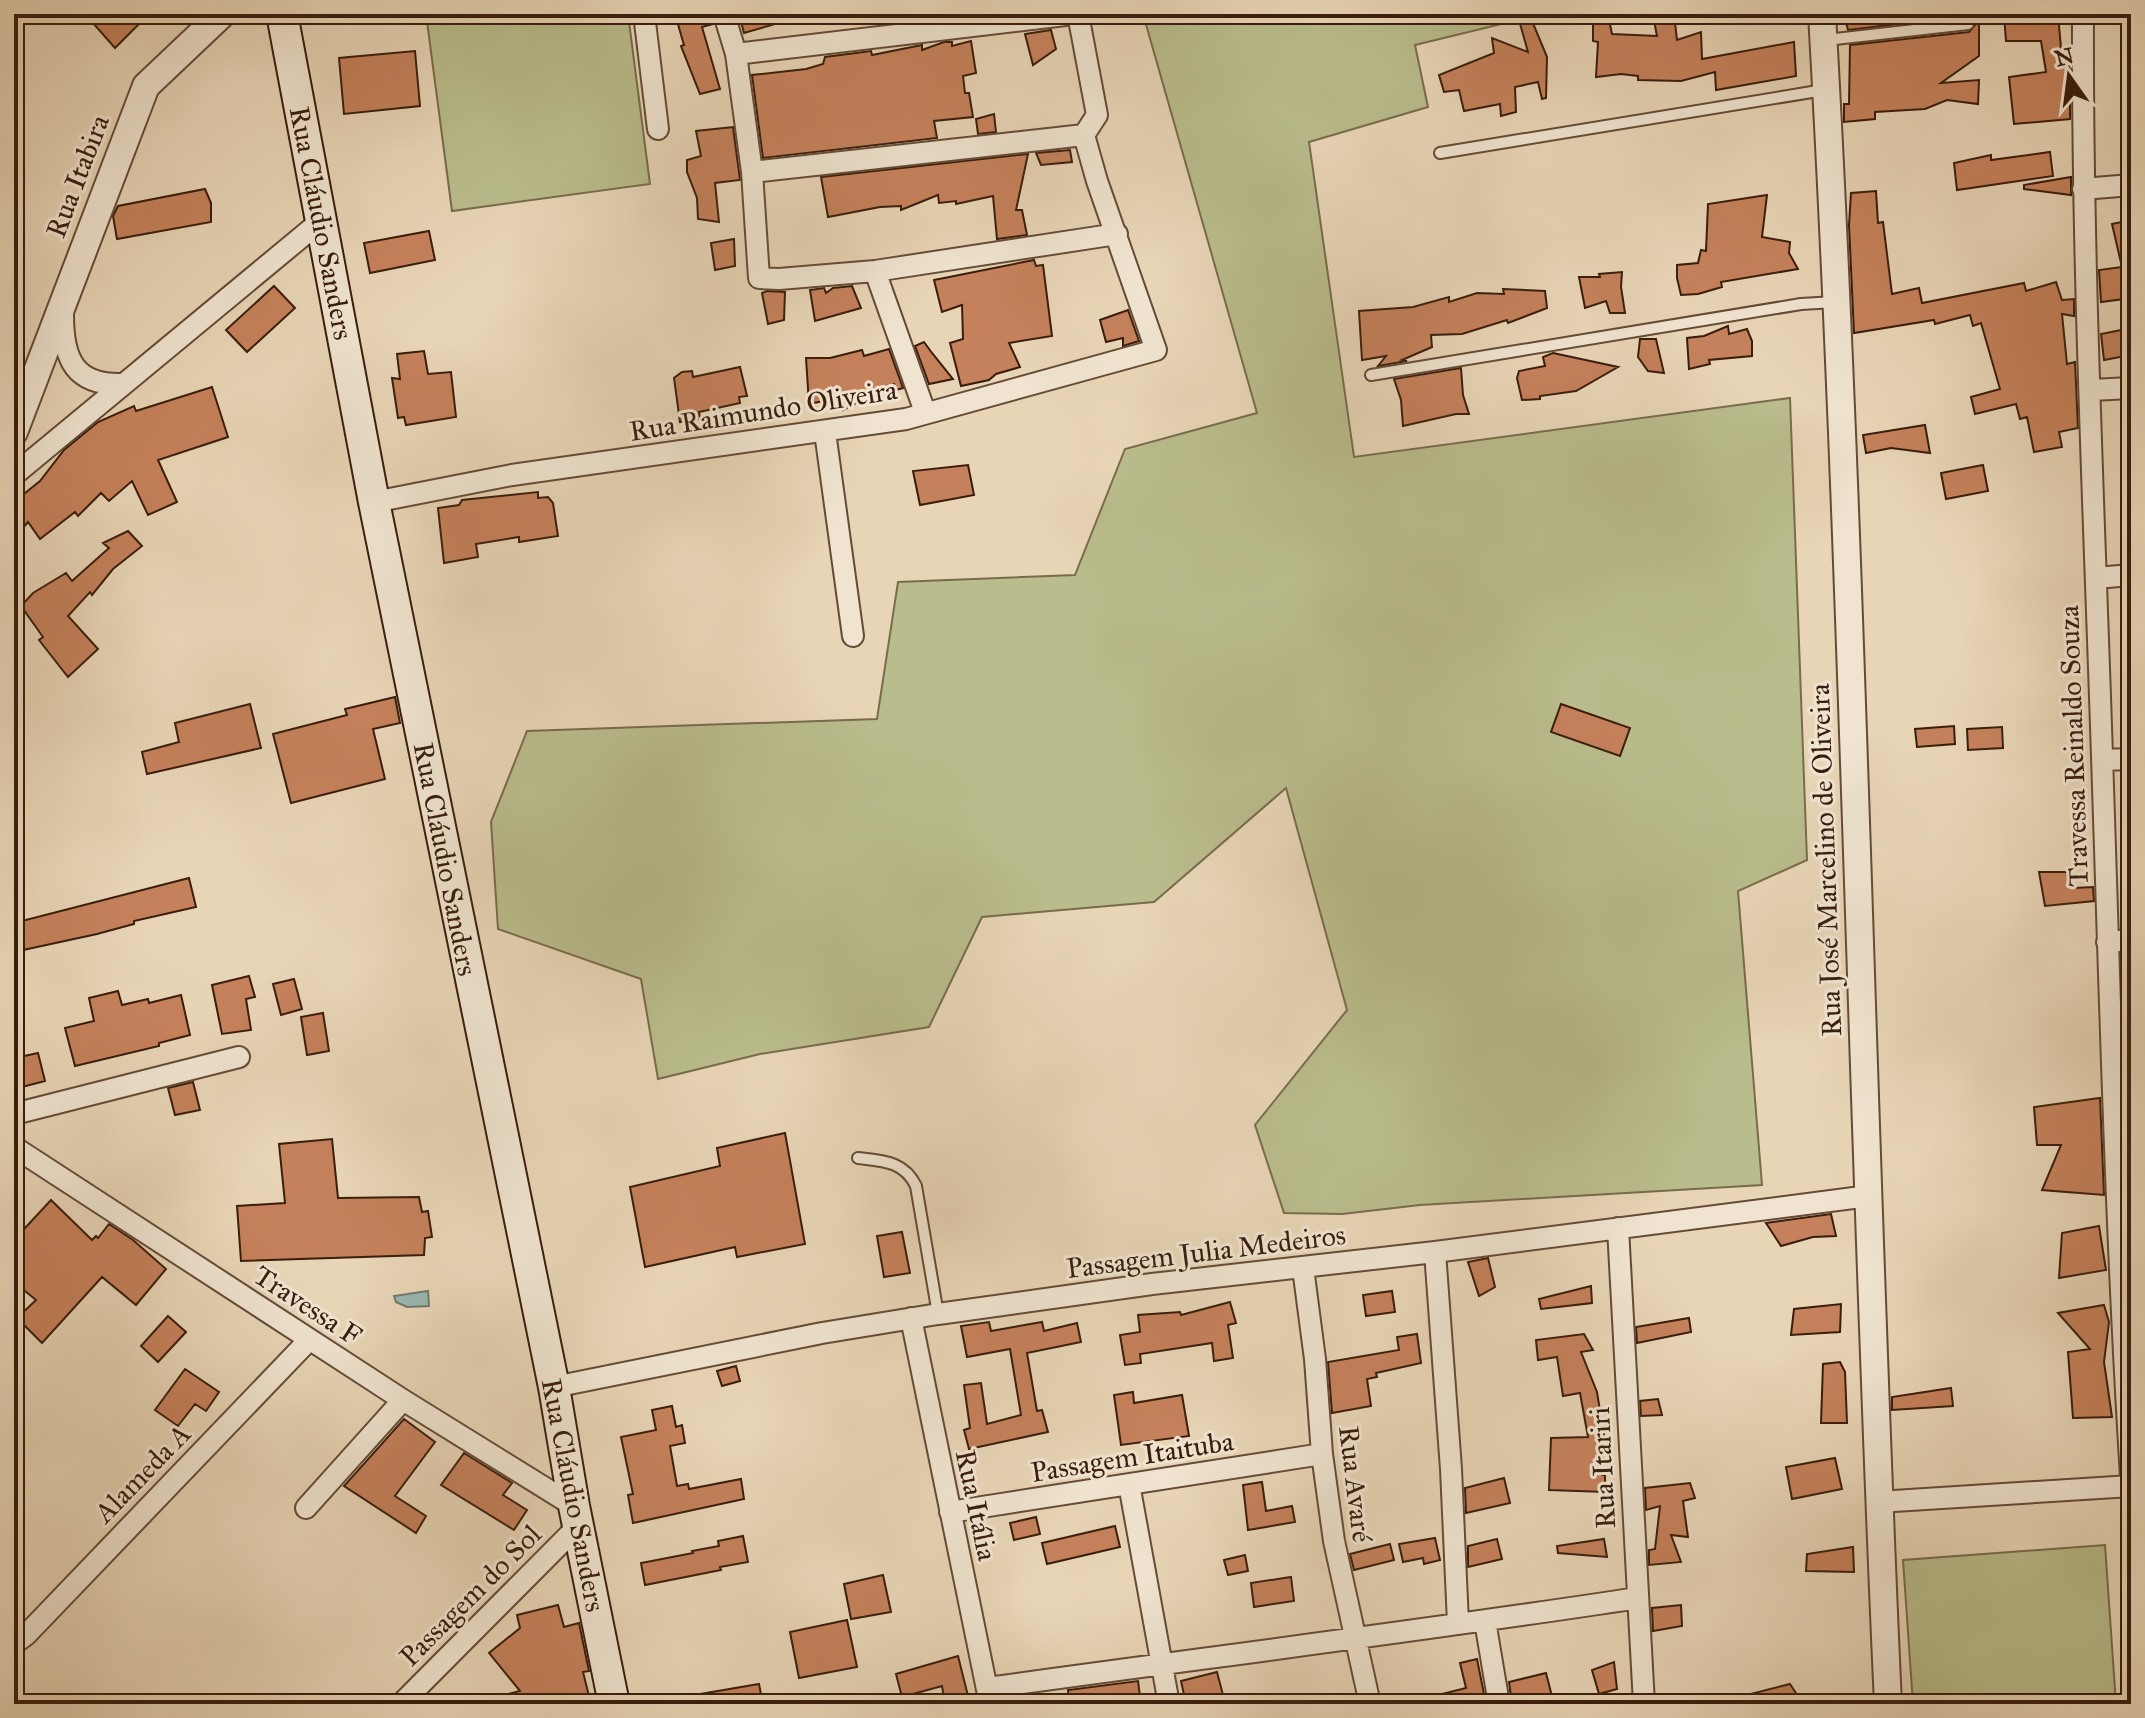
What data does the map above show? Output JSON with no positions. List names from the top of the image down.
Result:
{
  "streets": {
    "main road": ["Rua Cláudio Sanders"],
    "street": [
      "Rua Itabira",
      "Rua Raimundo Oliveira",
      "Travessa Reinaldo Souza",
      "Rua José Marcelino de Oliveira",
      "Passagem Julia Medeiros",
      "Travessa F",
      "Passagem Itaituba",
      "Rua Itariri",
      "Alameda A",
      "Rua Avaré",
      "Rua Itália",
      "Passagem do Sol"
    ]
  },
  "crossings": [
    ["Rua Cláudio Sanders", "Rua Raimundo Oliveira"],
    ["Rua Cláudio Sanders", "Passagem Julia Medeiros"],
    ["Rua Cláudio Sanders", "Travessa F"],
    ["Rua Cláudio Sanders", "Passagem do Sol"],
    ["Rua José Marcelino de Oliveira", "Passagem Julia Medeiros"],
    ["Passagem Julia Medeiros", "Rua Itariri"],
    ["Passagem Julia Medeiros", "Rua Avaré"],
    ["Passagem Julia Medeiros", "Rua Itália"],
    ["Travessa F", "Alameda A"],
    ["Travessa F", "Passagem do Sol"],
    ["Passagem Itaituba", "Rua Avaré"],
    ["Passagem Itaituba", "Rua Itália"]
  ],
  "north": "top"
}
